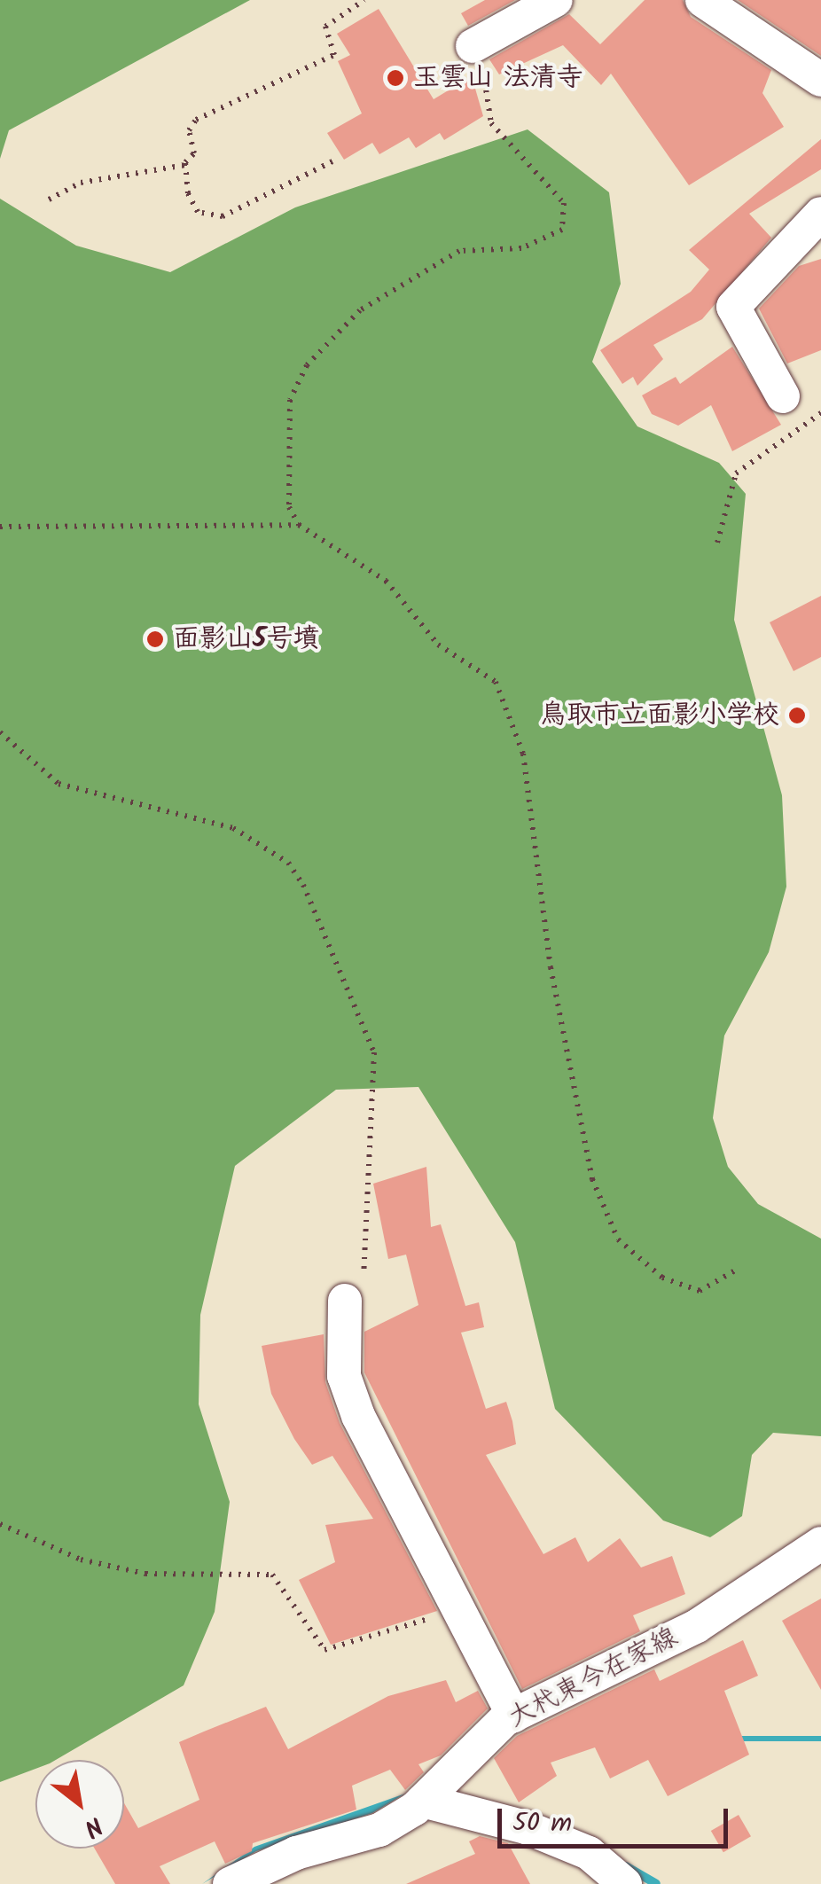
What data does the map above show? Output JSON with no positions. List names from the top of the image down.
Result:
{
  "streets": {
    "street": ["大杙東今在家線"]
  },
  "places": ["玉雲山 法清寺", "面影山5号墳", "鳥取市立面影小学校"],
  "scale_bar": "50 m",
  "north": "bottom right"
}
